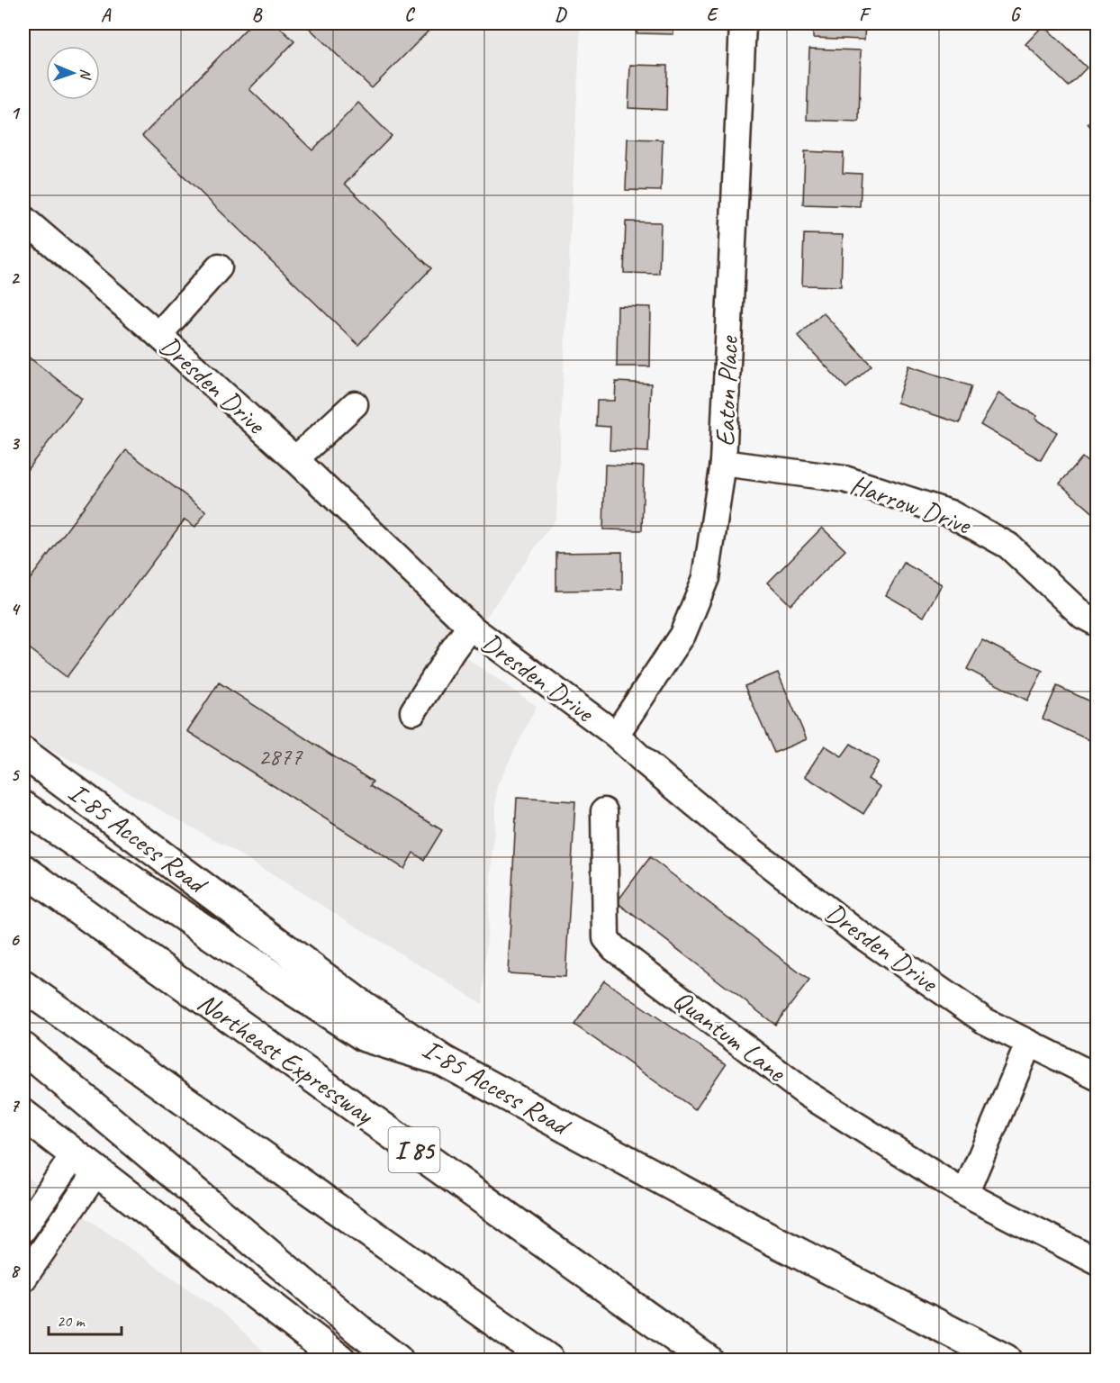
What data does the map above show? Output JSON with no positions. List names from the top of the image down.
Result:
{
  "streets": {
    "main road": ["I-85 Access Road", "Northeast Expressway", "I 85"],
    "street": [
      "Dresden Drive",
      "Eaton Place",
      "Harrow Drive",
      "Quantum Lane"
    ]
  },
  "crossings": [
    ["Dresden Drive", "Eaton Place"],
    ["Eaton Place", "Harrow Drive"]
  ],
  "house_numbers": ["2877"],
  "scale_bar": "20 m",
  "north": "right",
  "grid": {
    "columns": [
      "A",
      "B",
      "C",
      "D",
      "E",
      "F",
      "G"
    ],
    "rows": [
      "1",
      "2",
      "3",
      "4",
      "5",
      "6",
      "7",
      "8"
    ]
  }
}
